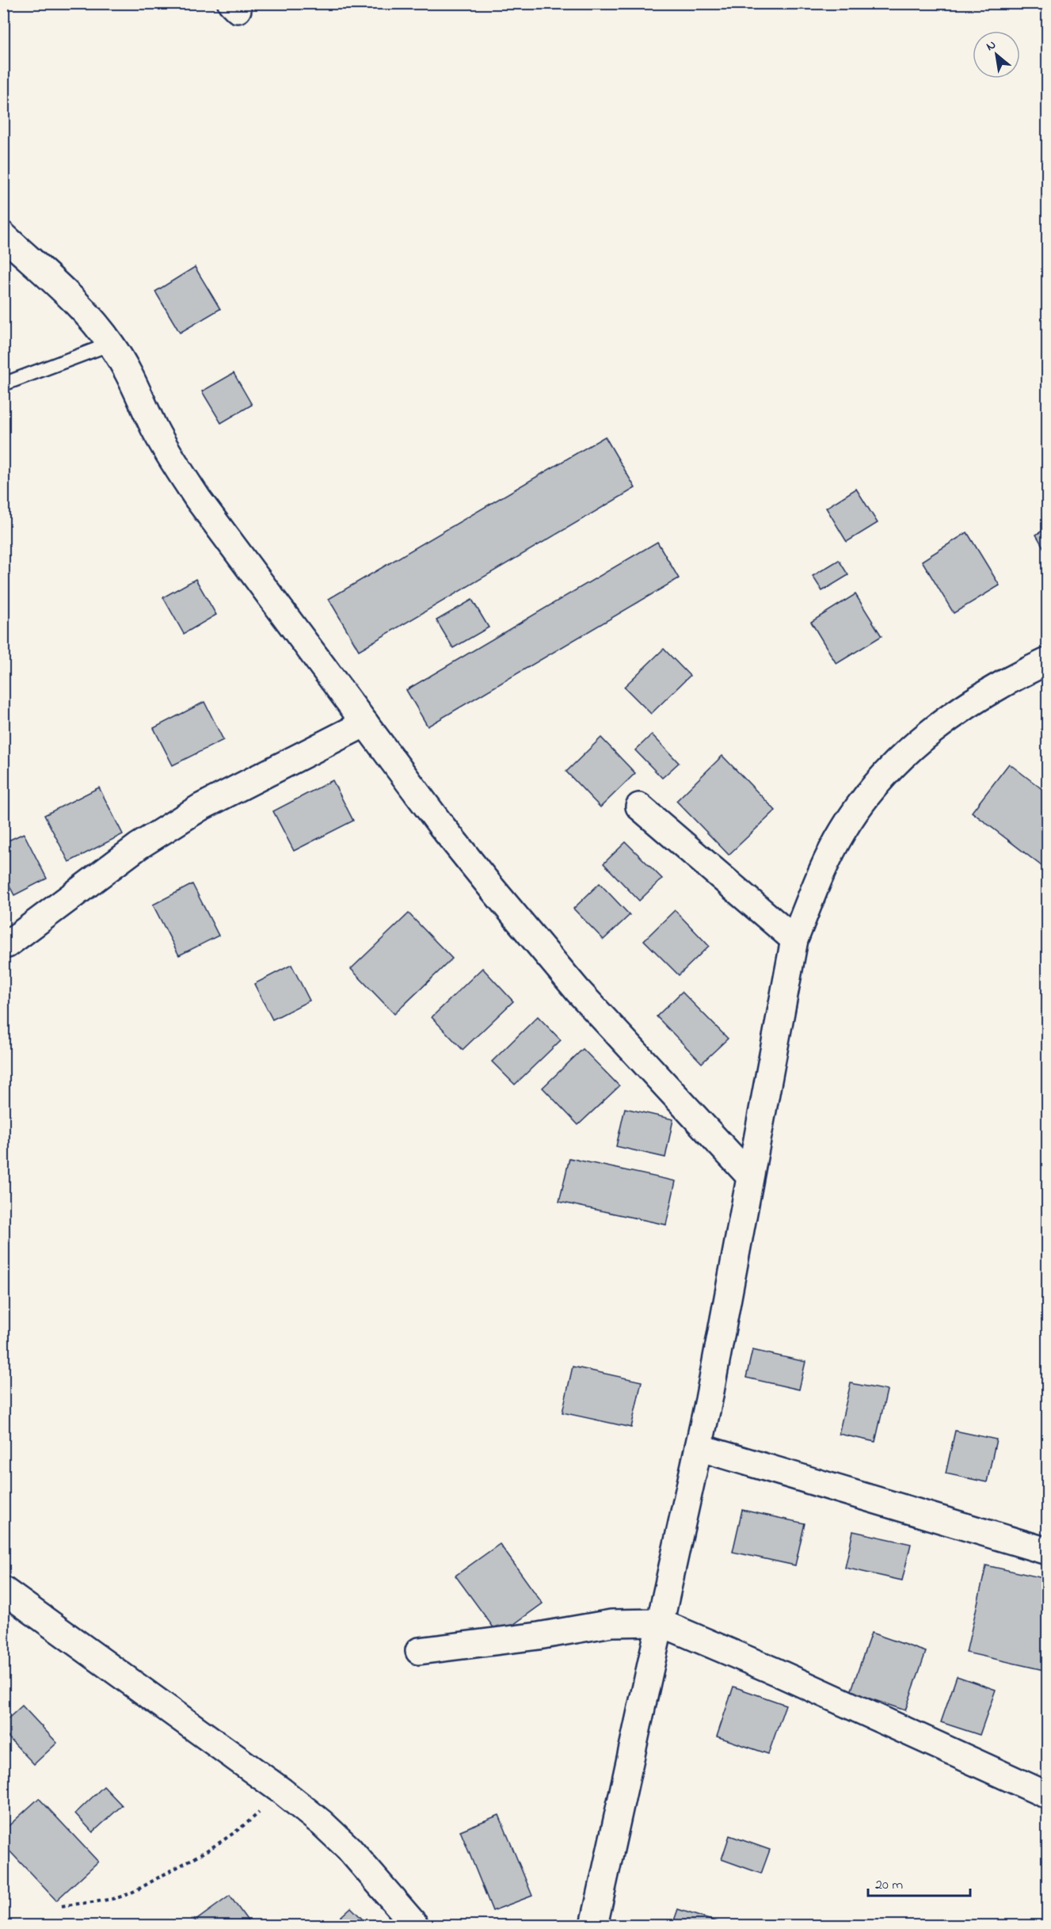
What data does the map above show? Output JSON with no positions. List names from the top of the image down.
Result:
{
  "scale_bar": "20 m",
  "north": "top left"
}
